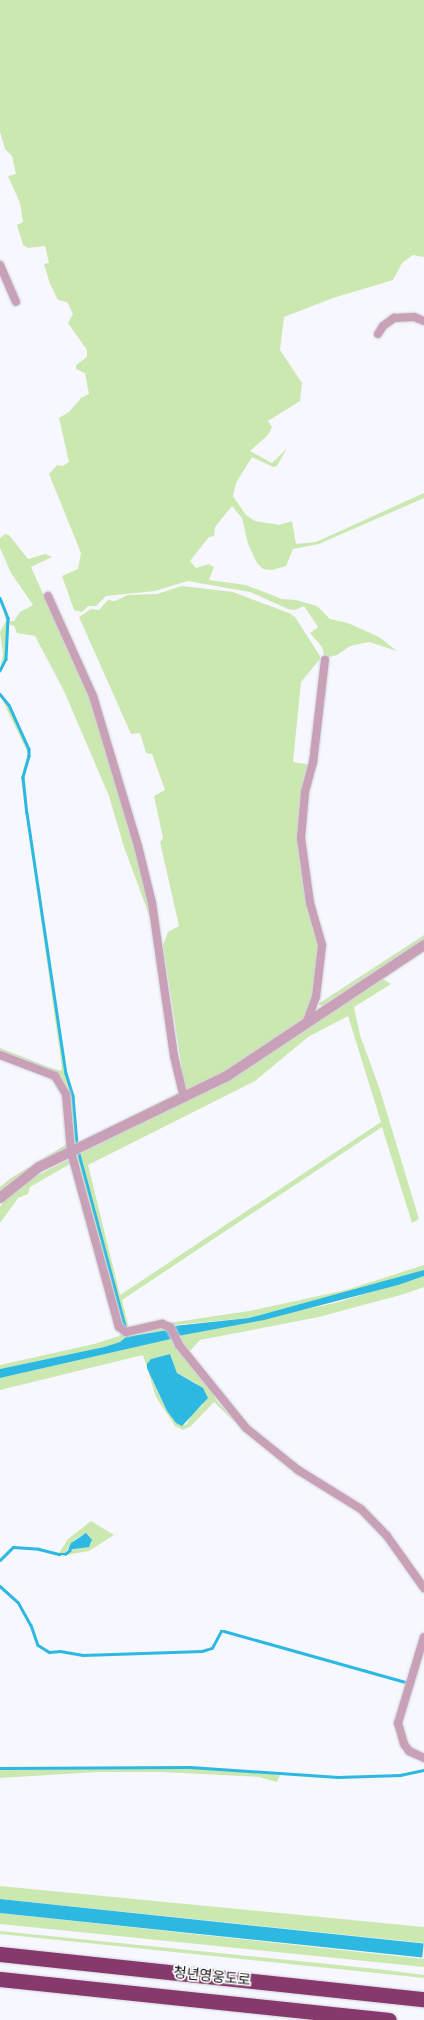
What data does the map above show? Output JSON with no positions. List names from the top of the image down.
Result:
{
  "streets": {
    "highway": ["청년영웅도로"]
  }
}
